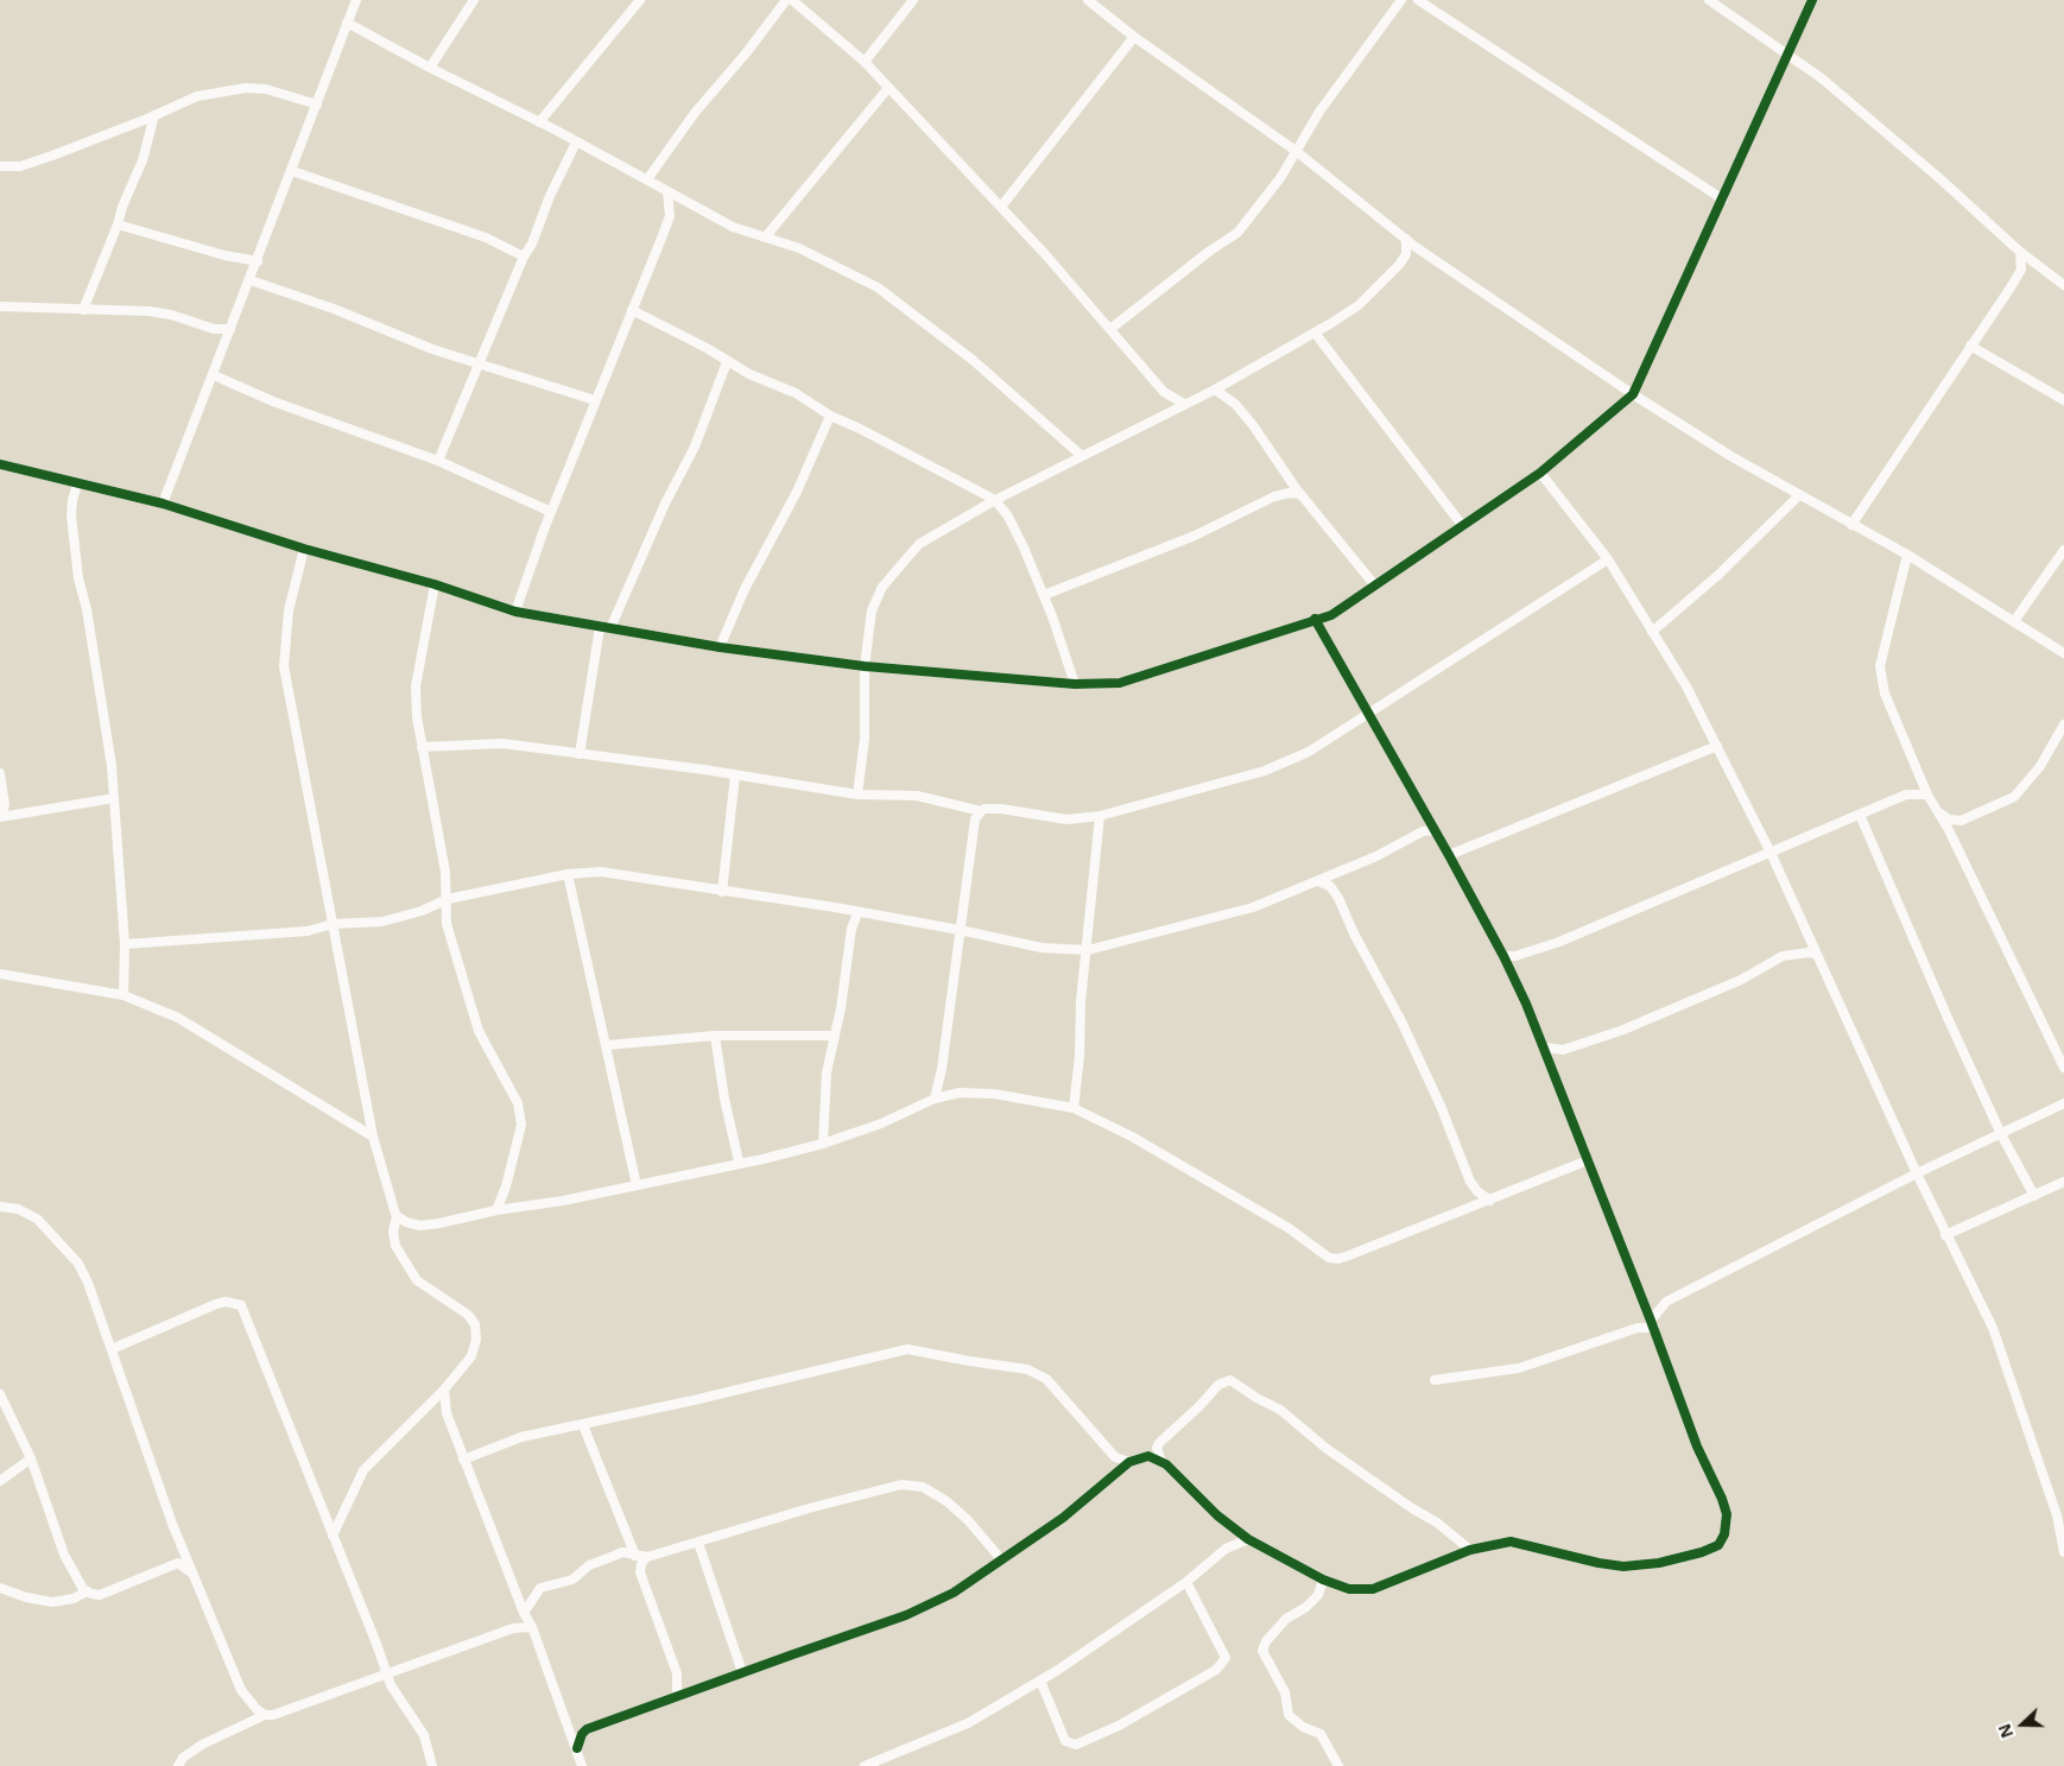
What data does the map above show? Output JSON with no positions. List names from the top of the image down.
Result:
{
  "north": "left"
}
